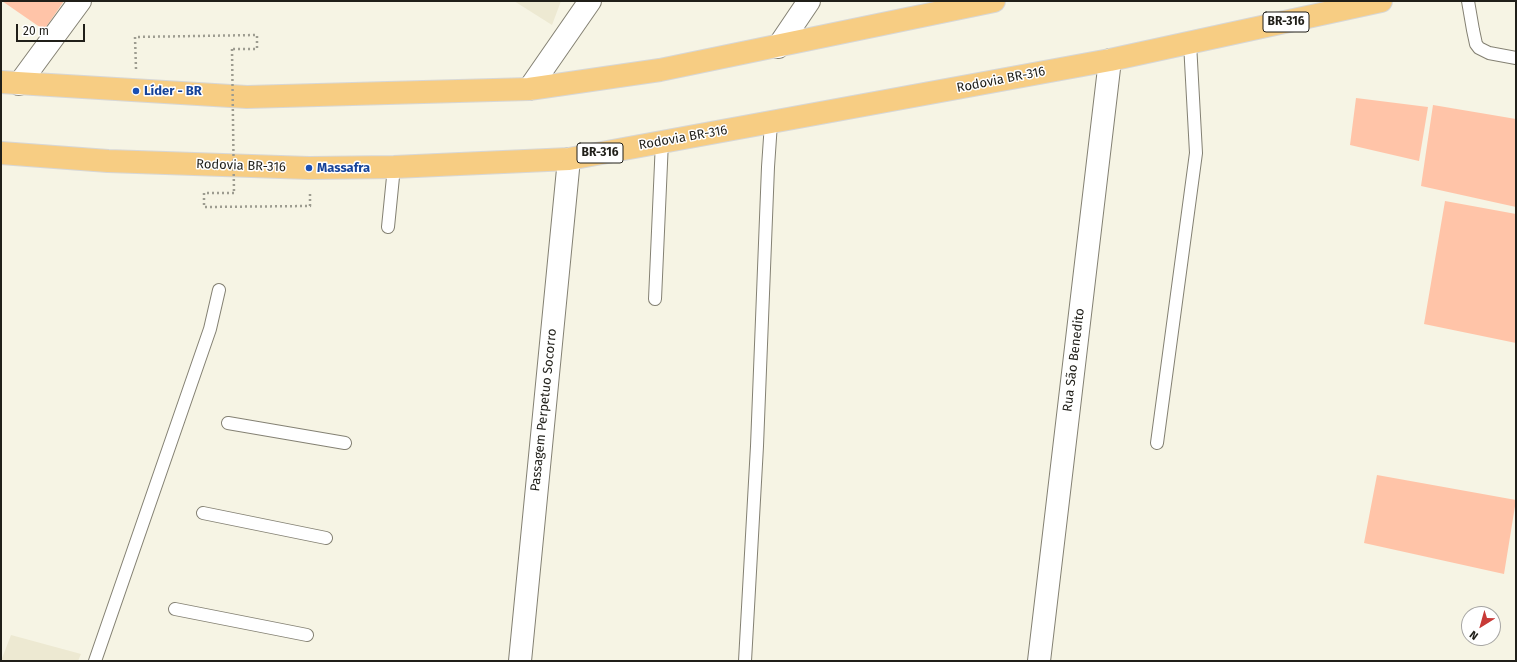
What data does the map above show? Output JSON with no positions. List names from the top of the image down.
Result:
{
  "streets": {
    "highway": ["BR-316", "Rodovia BR-316"],
    "street": ["Rua São Benedito", "Passagem Perpetuo Socorro"]
  },
  "crossings": [
    ["BR-316", "Rodovia BR-316"],
    ["Rodovia BR-316", "Rua São Benedito"],
    ["Rodovia BR-316", "Passagem Perpetuo Socorro"]
  ],
  "places": ["Líder - BR", "Massafra"],
  "scale_bar": "20 m",
  "north": "bottom left"
}
